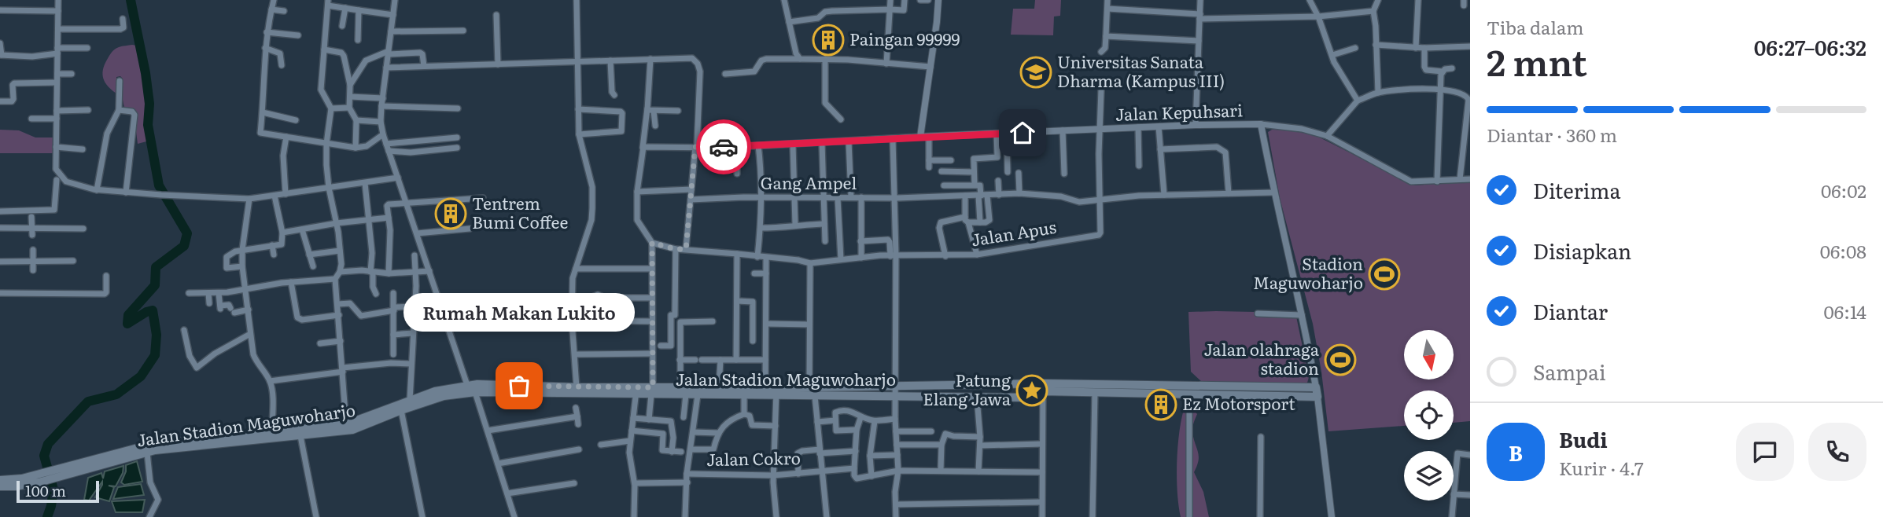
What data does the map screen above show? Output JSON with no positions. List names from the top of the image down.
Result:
{
  "streets": {
    "main road": ["Jalan Stadion Maguwoharjo"],
    "street": [
      "Jalan Kepuhsari",
      "Gang Ampel",
      "Jalan Apus",
      "Jalan Cokro"
    ]
  },
  "crossings": [
    ["Jalan Kepuhsari", "Gang Ampel"],
    ["Jalan Kepuhsari", "Jalan Stadion Maguwoharjo"],
    ["Gang Ampel", "Jalan Apus"]
  ],
  "places": {
    "building": ["Paingan 99999", "Tentrem Bumi Coffee", "Ez Motorsport"],
    "school or university": ["Universitas Sanata Dharma (Kampus III)"],
    "sports": ["Stadion Maguwoharjo", "Jalan olahraga stadion"],
    "other": ["Rumah Makan Lukito"],
    "place": ["Patung Elang Jawa"]
  },
  "scale_bar": "100 m",
  "north": "bottom",
  "page": {
    "heading": ["2 mnt", "Tiba dalam", "06:27–06:32"],
    "panel": ["Budi", "Kurir · 4.7"],
    "bar": "Diantar · 360 m",
    "list": [
      ["Diterima", "06:02"],
      ["Disiapkan", "06:08"],
      ["Diantar", "06:14"],
      "Sampai"
    ],
    "bubble": "Rumah Makan Lukito",
    "round": "B",
    "scale": "100 m"
  }
}
